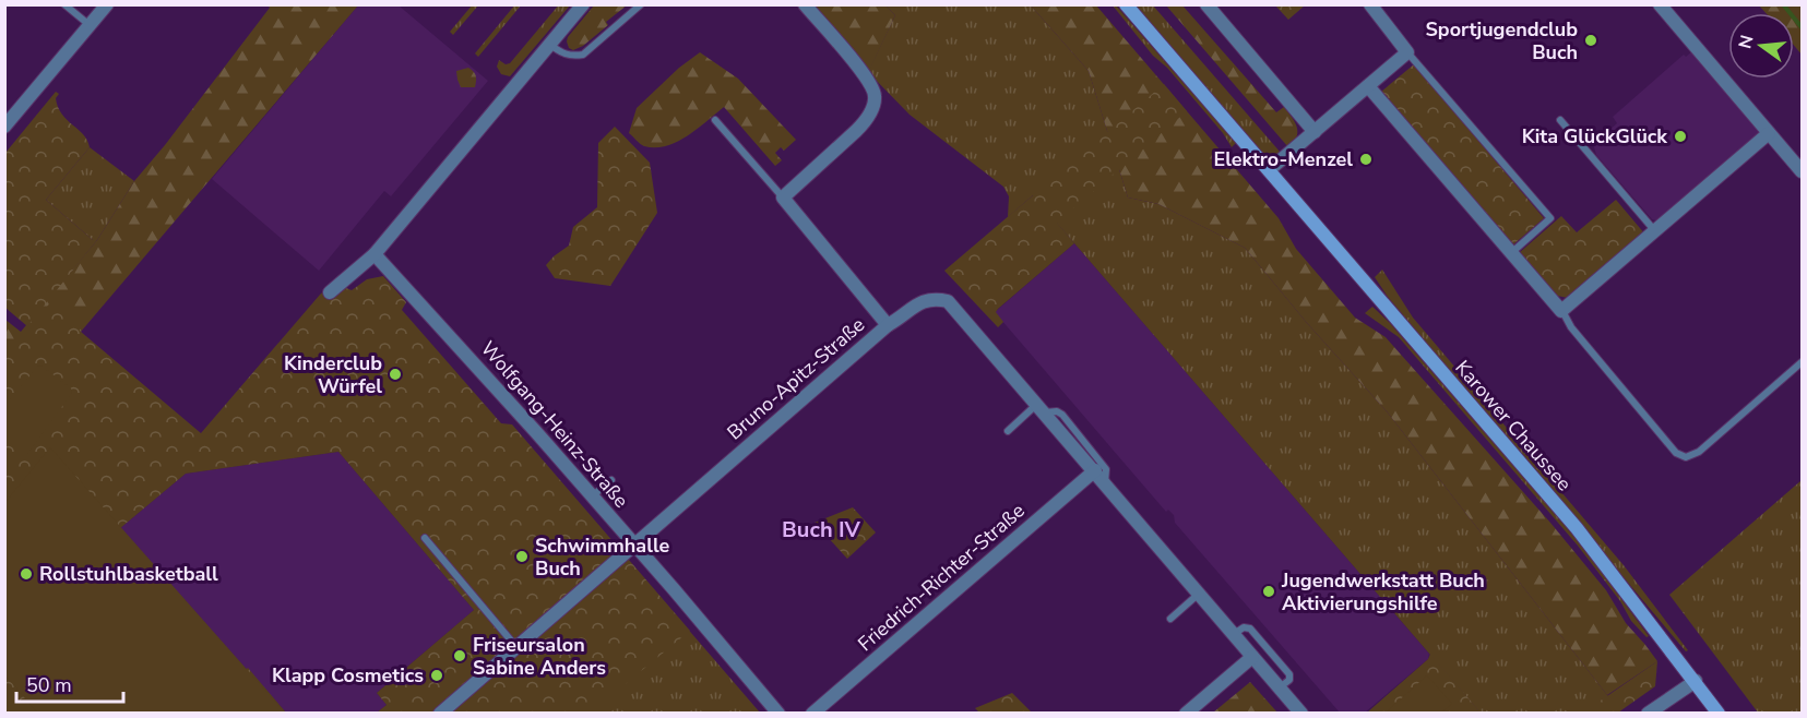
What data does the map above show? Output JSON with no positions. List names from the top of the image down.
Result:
{
  "streets": {
    "main road": ["Karower Chaussee"],
    "street": ["Bruno-Apitz-Straße", "Wolfgang-Heinz-Straße", "Friedrich-Richter-Straße"]
  },
  "crossings": [
    ["Bruno-Apitz-Straße", "Wolfgang-Heinz-Straße"]
  ],
  "districts": ["Buch IV"],
  "places": [
    "Sportjugendclub Buch",
    "Kita GlückGlück",
    "Elektro-Menzel",
    "Kinderclub Würfel",
    "Schwimmhalle Buch",
    "Rollstuhlbasketball",
    "Jugendwerkstatt Buch Aktivierungshilfe",
    "Friseursalon Sabine Anders",
    "Klapp Cosmetics"
  ],
  "scale_bar": "50 m",
  "north": "left"
}
